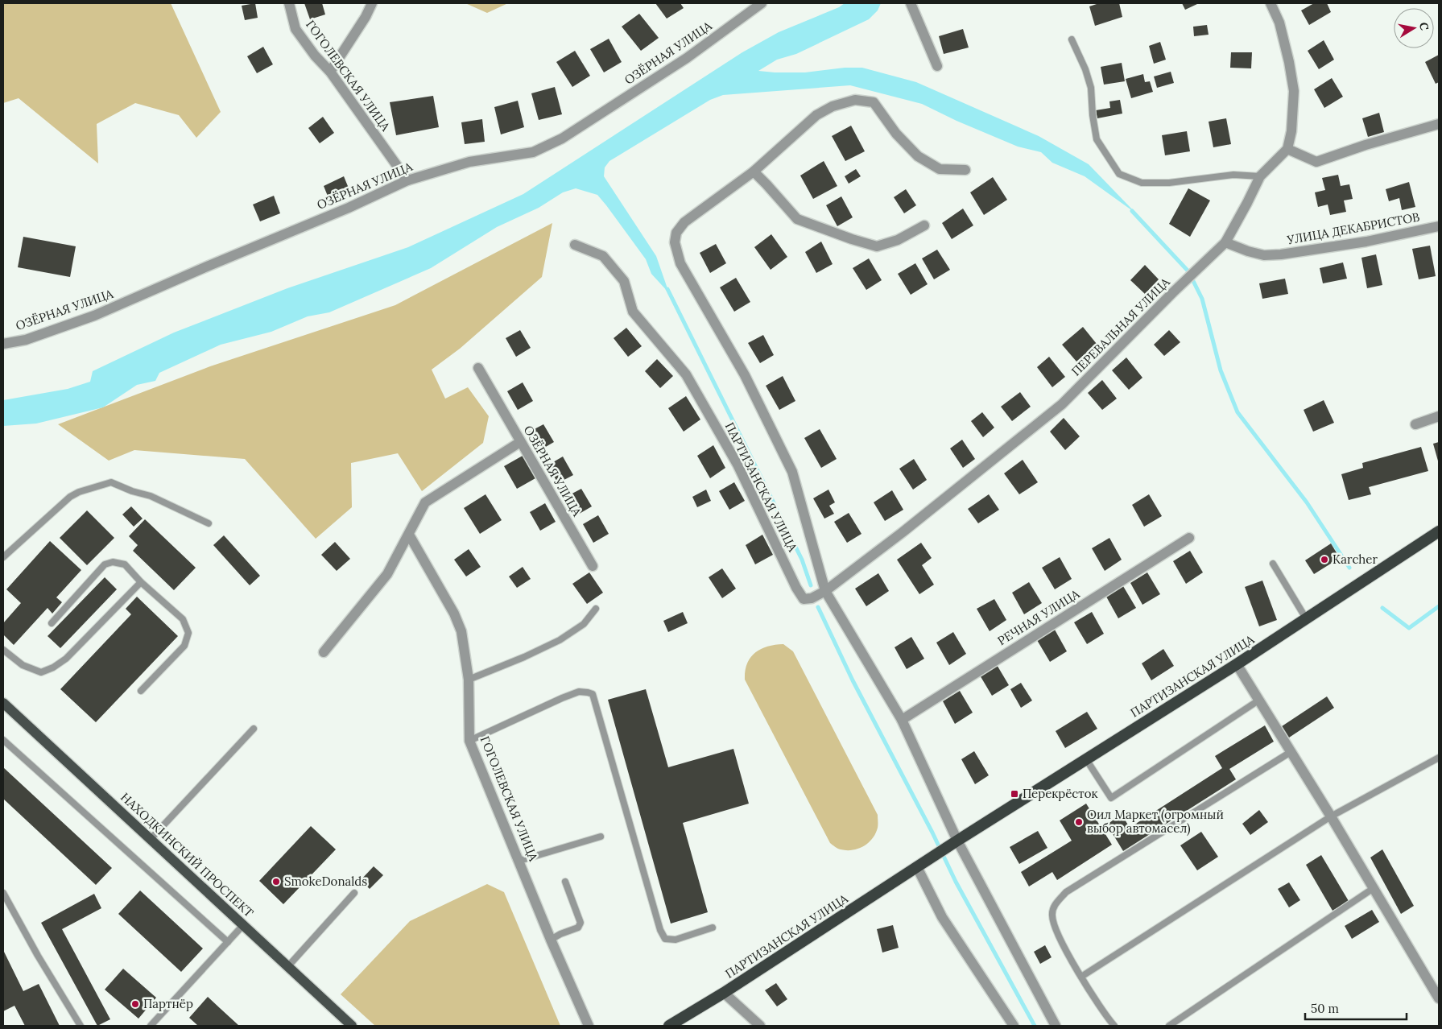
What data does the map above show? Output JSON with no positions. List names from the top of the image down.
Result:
{
  "streets": {
    "highway": ["ПАРТИЗАНСКАЯ УЛИЦА"],
    "main road": ["НАХОДКИНСКИЙ ПРОСПЕКТ"],
    "street": [
      "ОЗЁРНАЯ УЛИЦА",
      "ГОГОЛЕВСКАЯ УЛИЦА",
      "УЛИЦА ДЕКАБРИСТОВ",
      "ПЕРЕВАЛЬНАЯ УЛИЦА",
      "РЕЧНАЯ УЛИЦА"
    ]
  },
  "crossings": [
    ["ОЗЁРНАЯ УЛИЦА", "ГОГОЛЕВСКАЯ УЛИЦА"],
    ["УЛИЦА ДЕКАБРИСТОВ", "ПЕРЕВАЛЬНАЯ УЛИЦА"],
    ["ПЕРЕВАЛЬНАЯ УЛИЦА", "ПАРТИЗАНСКАЯ УЛИЦА"],
    ["ПАРТИЗАНСКАЯ УЛИЦА", "РЕЧНАЯ УЛИЦА"]
  ],
  "places": {
    "other": [
      "Karcher",
      "Оил Маркет (огромный выбор автомасел)",
      "SmokeDonalds",
      "Партнёр"
    ],
    "transit": ["Перекрёсток"]
  },
  "scale_bar": "50 m",
  "north": "right"
}
